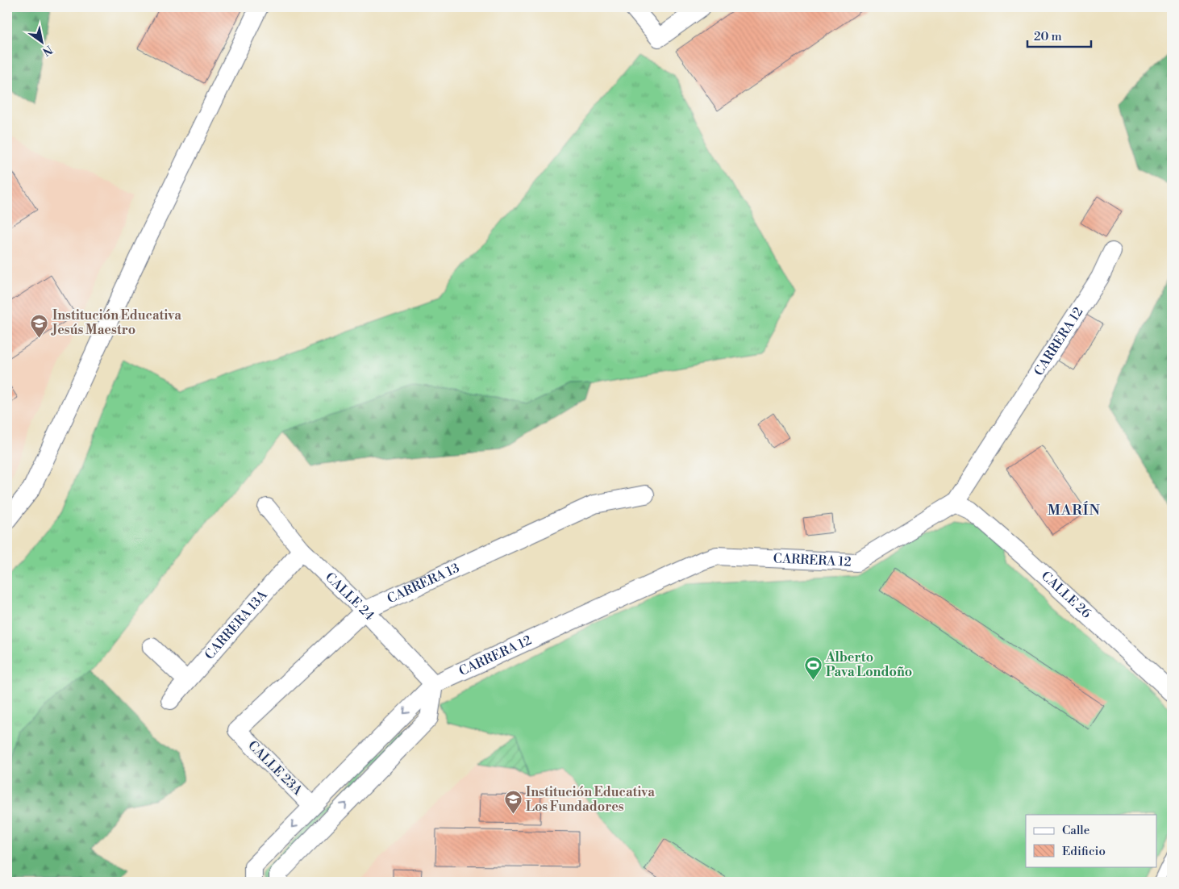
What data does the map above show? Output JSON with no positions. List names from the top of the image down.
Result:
{
  "streets": {
    "street": [
      "CARRERA 12",
      "CARRERA 13",
      "CALLE 26",
      "CALLE 24",
      "CARRERA 13A",
      "CALLE 23A"
    ]
  },
  "crossings": [
    ["CARRERA 12", "CALLE 26"],
    ["CARRERA 12", "CALLE 24"],
    ["CARRERA 12", "CALLE 23A"],
    ["CARRERA 13", "CALLE 24"],
    ["CARRERA 13", "CALLE 23A"],
    ["CALLE 24", "CARRERA 13A"]
  ],
  "districts": ["MARÍN"],
  "places": {
    "school or university": ["Institución Educativa Jesús Maestro", "Institución Educativa Los Fundadores"],
    "sports": ["Alberto Pava Londoño"]
  },
  "legend": ["Calle", "Edificio"],
  "scale_bar": "20 m",
  "north": "bottom right"
}
